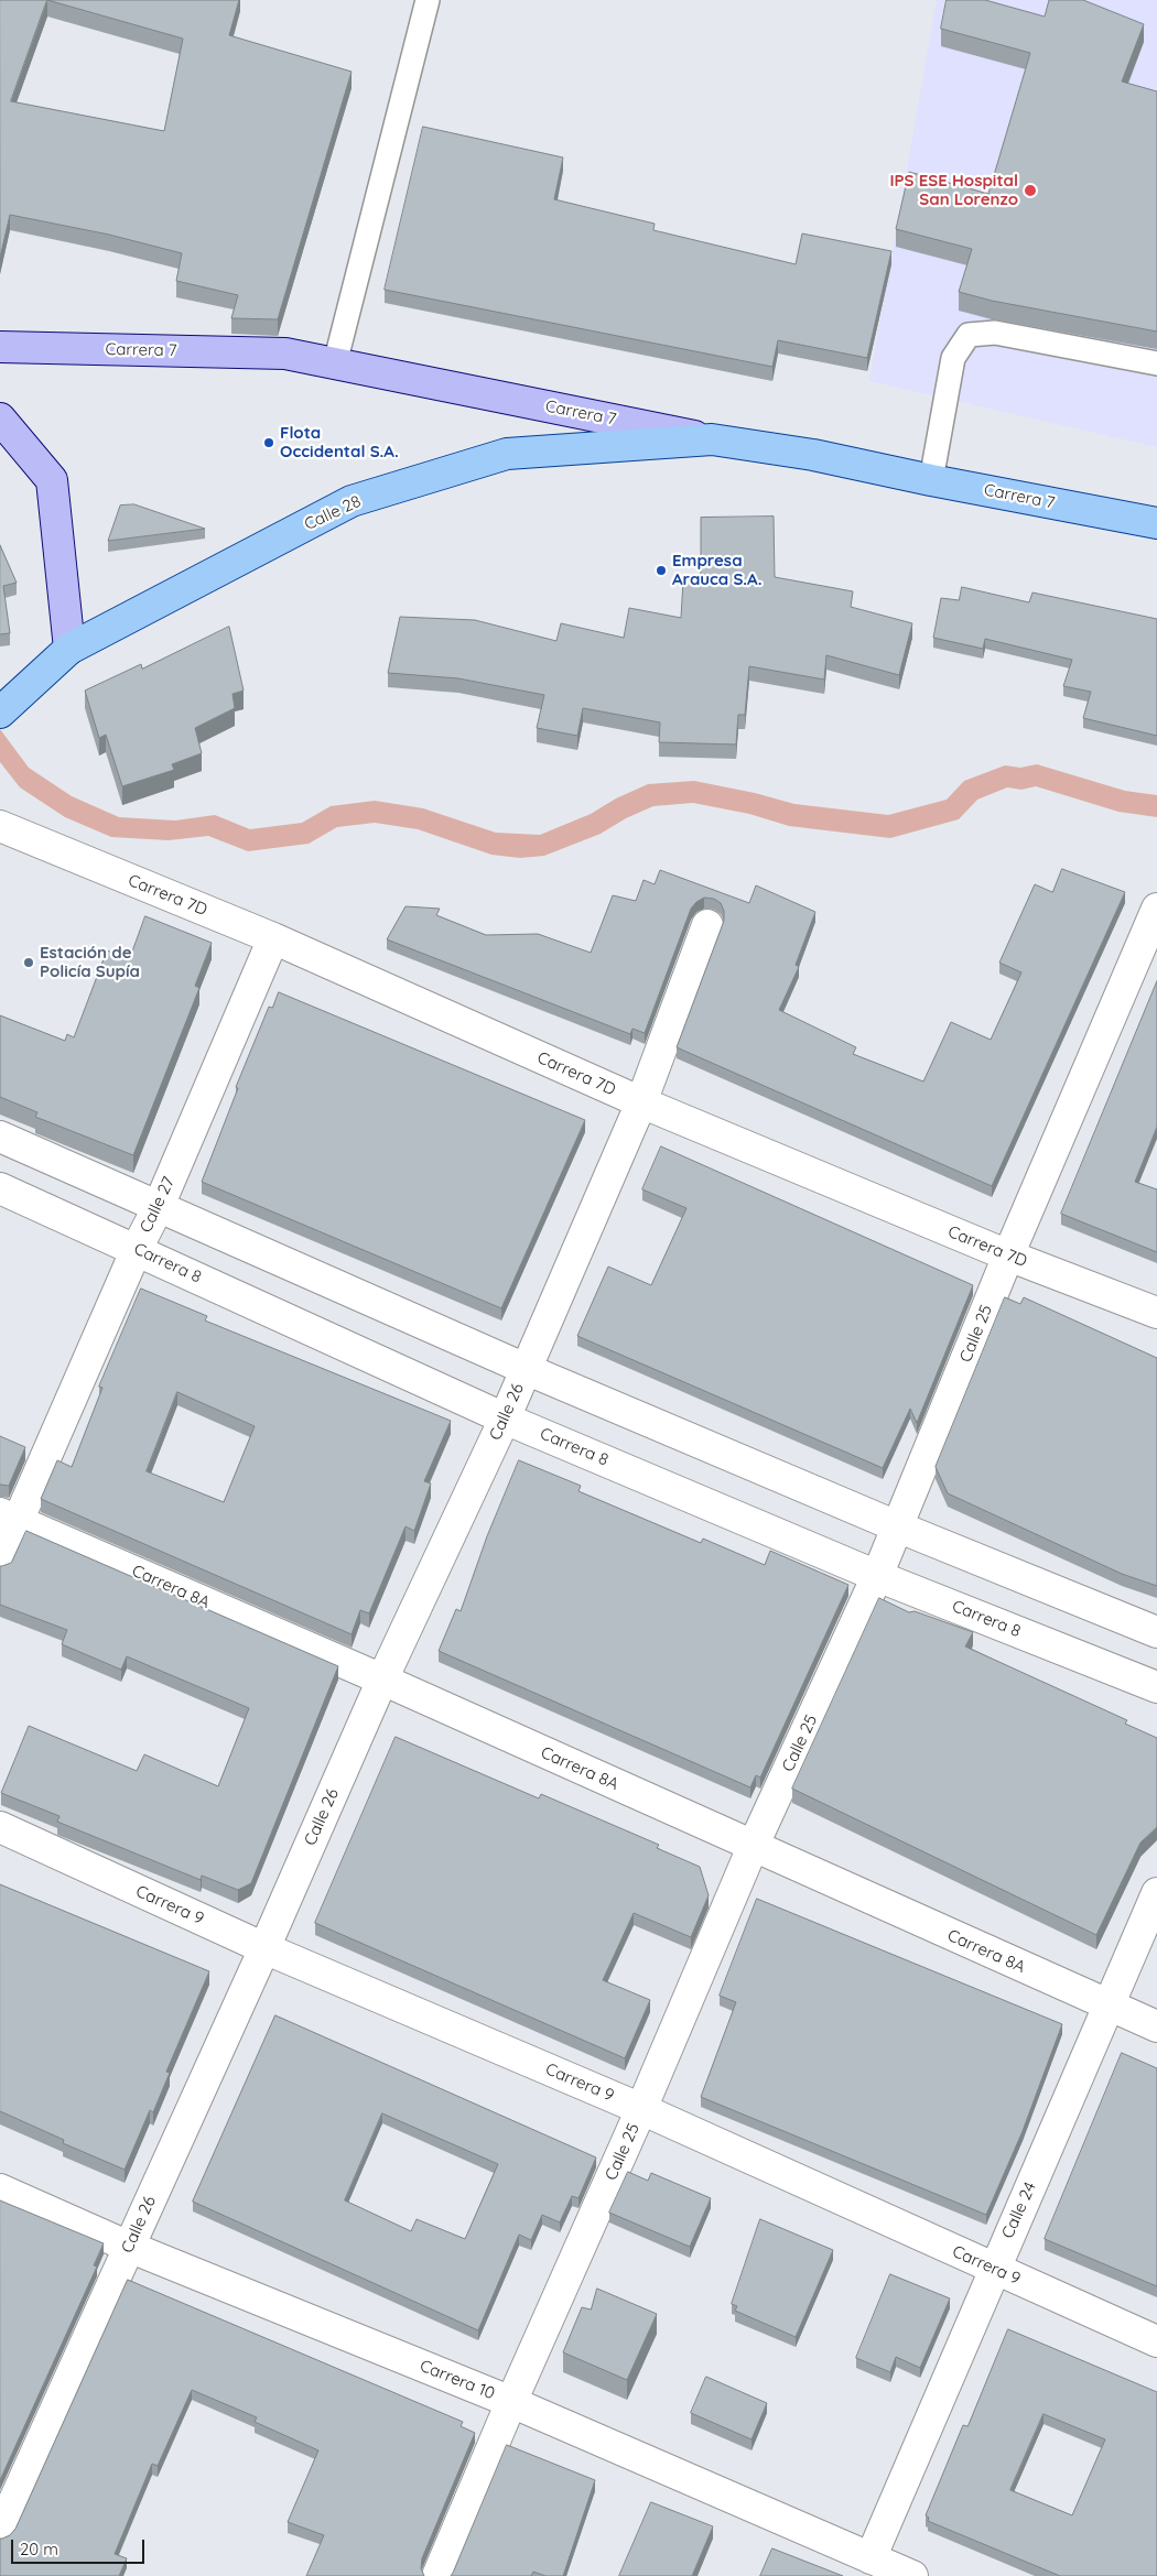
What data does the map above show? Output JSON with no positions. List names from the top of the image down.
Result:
{
  "streets": {
    "main road": ["Carrera 7", "Calle 28"],
    "street": [
      "Carrera 7D",
      "Calle 27",
      "Carrera 8",
      "Calle 25",
      "Calle 26",
      "Carrera 8A",
      "Carrera 9",
      "Calle 24",
      "Carrera 10"
    ]
  },
  "crossings": [
    ["Carrera 7", "Calle 28"],
    ["Carrera 7D", "Calle 27"],
    ["Carrera 7D", "Calle 25"],
    ["Carrera 7D", "Calle 26"],
    ["Calle 27", "Carrera 8"],
    ["Calle 27", "Carrera 8A"],
    ["Carrera 8", "Calle 25"],
    ["Carrera 8", "Calle 26"],
    ["Calle 25", "Carrera 8A"],
    ["Calle 25", "Carrera 9"],
    ["Calle 25", "Carrera 10"],
    ["Calle 26", "Carrera 8A"],
    ["Calle 26", "Carrera 9"],
    ["Calle 26", "Carrera 10"],
    ["Carrera 8A", "Calle 24"],
    ["Carrera 9", "Calle 24"],
    ["Calle 24", "Carrera 10"]
  ],
  "places": [
    "IPS ESE Hospital San Lorenzo",
    "Flota Occidental S.A.",
    "Empresa Arauca S.A.",
    "Estación de Policía Supía"
  ],
  "scale_bar": "20 m"
}
